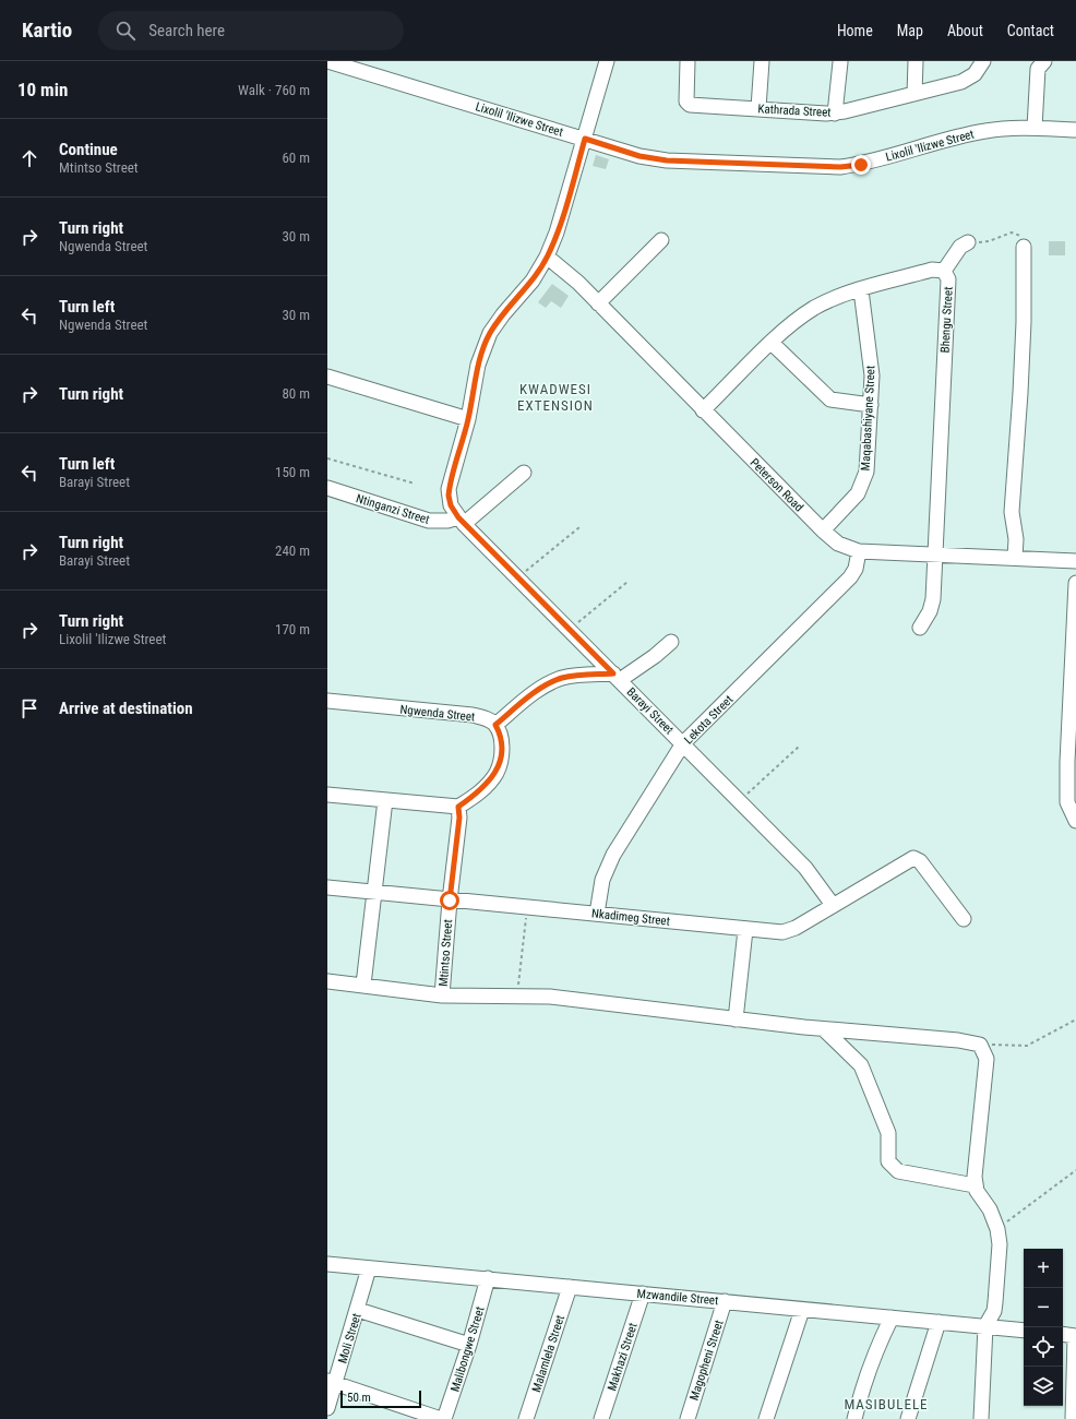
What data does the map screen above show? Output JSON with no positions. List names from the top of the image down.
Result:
{
  "streets": {
    "street": [
      "Kathrada Street",
      "Lixolil 'Ilizwe Street",
      "Bhengu Street",
      "Maqabashiyane Street",
      "Peterson Road",
      "Ntinganzi Street",
      "Barayi Street",
      "Ngwenda Street",
      "Lekota Street",
      "Nkadimeg Street",
      "Mtintso Street",
      "Mzwandile Street",
      "Moli Street",
      "Malibongwe Street",
      "Malamlela Street",
      "Makhazi Street",
      "Magopheni Street"
    ]
  },
  "crossings": [
    ["Lixolil 'Ilizwe Street", "Barayi Street"],
    ["Bhengu Street", "Maqabashiyane Street"],
    ["Bhengu Street", "Peterson Road"],
    ["Maqabashiyane Street", "Peterson Road"],
    ["Peterson Road", "Barayi Street"],
    ["Peterson Road", "Lekota Street"],
    ["Ntinganzi Street", "Barayi Street"],
    ["Barayi Street", "Lekota Street"],
    ["Barayi Street", "Nkadimeg Street"],
    ["Lekota Street", "Nkadimeg Street"],
    ["Nkadimeg Street", "Mtintso Street"],
    ["Mzwandile Street", "Moli Street"],
    ["Mzwandile Street", "Malibongwe Street"],
    ["Mzwandile Street", "Malamlela Street"],
    ["Mzwandile Street", "Makhazi Street"],
    ["Mzwandile Street", "Magopheni Street"]
  ],
  "districts": ["KWADWESI EXTENSION", "MASIBULELE"],
  "scale_bar": "50 m",
  "page": {
    "header": "Kartio",
    "search": "Search here",
    "nav": [
      "Home",
      "Map",
      "About",
      "Contact"
    ],
    "heading": ["10 min", "Walk · 760 m"],
    "list": [
      ["Continue", "Mtintso Street", "60 m"],
      ["Turn right", "Ngwenda Street", "30 m"],
      ["Turn left", "Ngwenda Street", "30 m"],
      ["Turn right", "80 m"],
      ["Turn left", "Barayi Street", "150 m"],
      ["Turn right", "Barayi Street", "240 m"],
      ["Turn right", "Lixolil 'Ilizwe Street", "170 m"],
      "Arrive at destination"
    ],
    "map_buttons": ["+", "−"],
    "scale": "50 m"
  }
}
